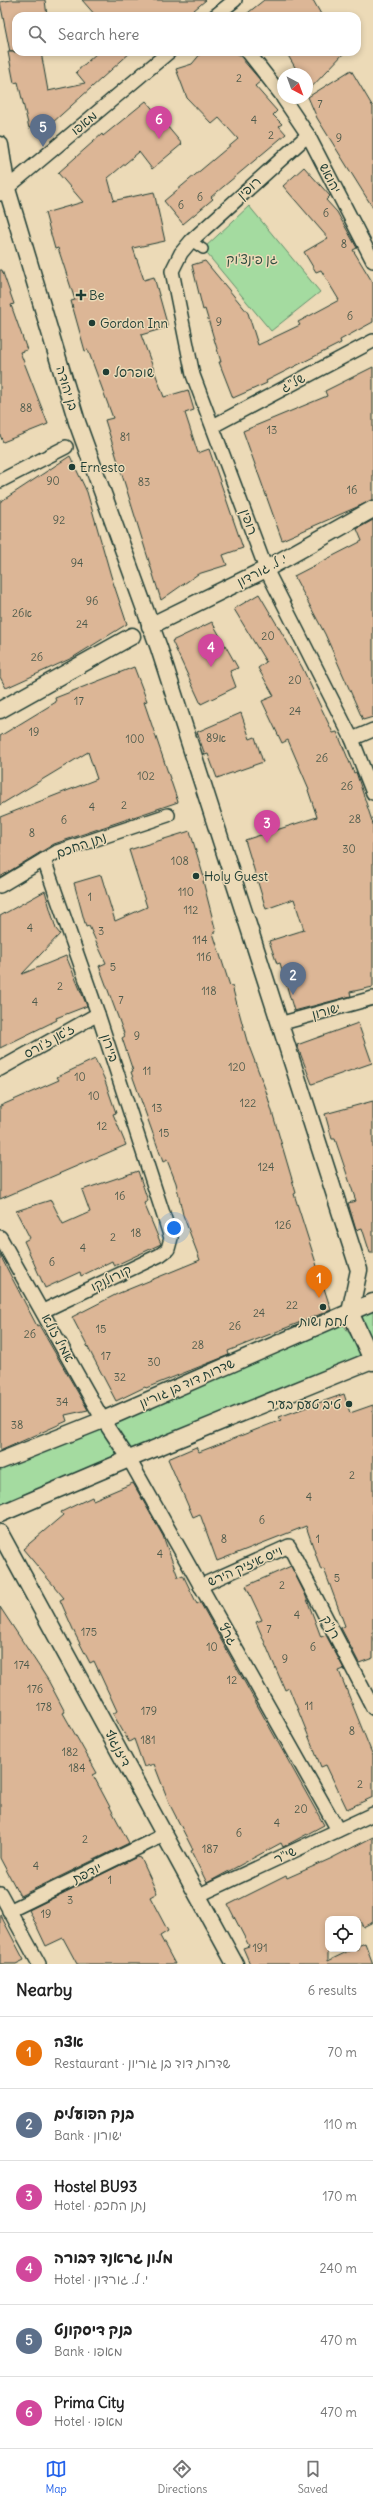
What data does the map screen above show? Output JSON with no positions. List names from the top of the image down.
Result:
{
  "streets": {
    "street": [
      "מאפו",
      "יהואש",
      "רופין",
      "של\"ג",
      "בן יהודה",
      "י. ל. גורדון",
      "נתן החכם",
      "ישורון",
      "ז'אן ז'ורס",
      "ביירון",
      "קורולנקו",
      "אמיל זולא",
      "שדרות דוד בן גוריון",
      "וייס איזיק הירש",
      "רנ\"ק",
      "גרץ",
      "דיזנגוף",
      "שי\"ר",
      "יודפת"
    ]
  },
  "crossings": [
    ["מאפו", "בן יהודה"],
    ["יהואש", "רופין"],
    ["רופין", "של\"ג"],
    ["רופין", "י. ל. גורדון"],
    ["בן יהודה", "י. ל. גורדון"],
    ["בן יהודה", "ישורון"],
    ["בן יהודה", "שדרות דוד בן גוריון"],
    ["נתן החכם", "ביירון"],
    ["ז'אן ז'ורס", "ביירון"],
    ["ביירון", "קורולנקו"],
    ["קורולנקו", "אמיל זולא"],
    ["אמיל זולא", "שדרות דוד בן גוריון"],
    ["אמיל זולא", "גרץ"],
    ["וייס איזיק הירש", "רנ\"ק"],
    ["וייס איזיק הירש", "גרץ"],
    ["גרץ", "שי\"ר"],
    ["דיזנגוף", "שי\"ר"],
    ["דיזנגוף", "יודפת"]
  ],
  "parks": ["גן פינצ'וק"],
  "places": {
    "health": ["Be"],
    "other": [
      "Gordon Inn",
      "שופרסל",
      "Ernesto",
      "Holy Guest",
      "לחם ושות",
      "טיב טעם בעיר"
    ]
  },
  "house_numbers": [
    "2",
    "7",
    "4",
    "2",
    "9",
    "6",
    "6",
    "6",
    "8",
    "6",
    "9",
    "88",
    "13",
    "81",
    "90",
    "83",
    "16",
    "92",
    "94",
    "96",
    "26א",
    "24",
    "20",
    "26",
    "20",
    "17",
    "24",
    "19",
    "89א",
    "100",
    "26",
    "102",
    "26",
    "2",
    "4",
    "28",
    "6",
    "8",
    "30",
    "108",
    "110",
    "1",
    "112",
    "4",
    "3",
    "114",
    "116",
    "5",
    "2",
    "118",
    "7",
    "4",
    "9",
    "120",
    "11",
    "10",
    "10",
    "122",
    "13",
    "12",
    "15",
    "124",
    "16",
    "126",
    "18",
    "2",
    "4",
    "6",
    "22",
    "24",
    "26",
    "15",
    "26",
    "28",
    "17",
    "30",
    "32",
    "34",
    "38",
    "2",
    "4",
    "6",
    "8",
    "1",
    "4",
    "5",
    "2",
    "4",
    "7",
    "175",
    "10",
    "6",
    "9",
    "174",
    "12",
    "176",
    "11",
    "178",
    "179",
    "8",
    "181",
    "182",
    "184",
    "2",
    "20",
    "4",
    "6",
    "2",
    "187",
    "4",
    "1",
    "3",
    "19",
    "191"
  ],
  "north": "bottom right",
  "page": {
    "search": "Search here",
    "pins": [
      "6",
      "5",
      "4",
      "3",
      "2",
      "1"
    ],
    "heading": ["Nearby", "6 results"],
    "list": [
      {
        "mark": "1",
        "name": "אצה",
        "note": "Restaurant · שדרות דוד בן גוריון",
        "value": "70 m"
      },
      {
        "mark": "2",
        "name": "בנק הפועלים",
        "note": "Bank · ישורון",
        "value": "110 m"
      },
      {
        "mark": "3",
        "name": "Hostel BU93",
        "note": "Hotel · נתן החכם",
        "value": "170 m"
      },
      {
        "mark": "4",
        "name": "מלון גראנד דבורה",
        "note": "Hotel · י. ל. גורדון",
        "value": "240 m"
      },
      {
        "mark": "5",
        "name": "בנק דיסקונט",
        "note": "Bank · מאפו",
        "value": "470 m"
      },
      {
        "mark": "6",
        "name": "Prima City",
        "note": "Hotel · מאפו",
        "value": "470 m"
      }
    ],
    "nav": ["Map", "Directions", "Saved"]
  }
}
